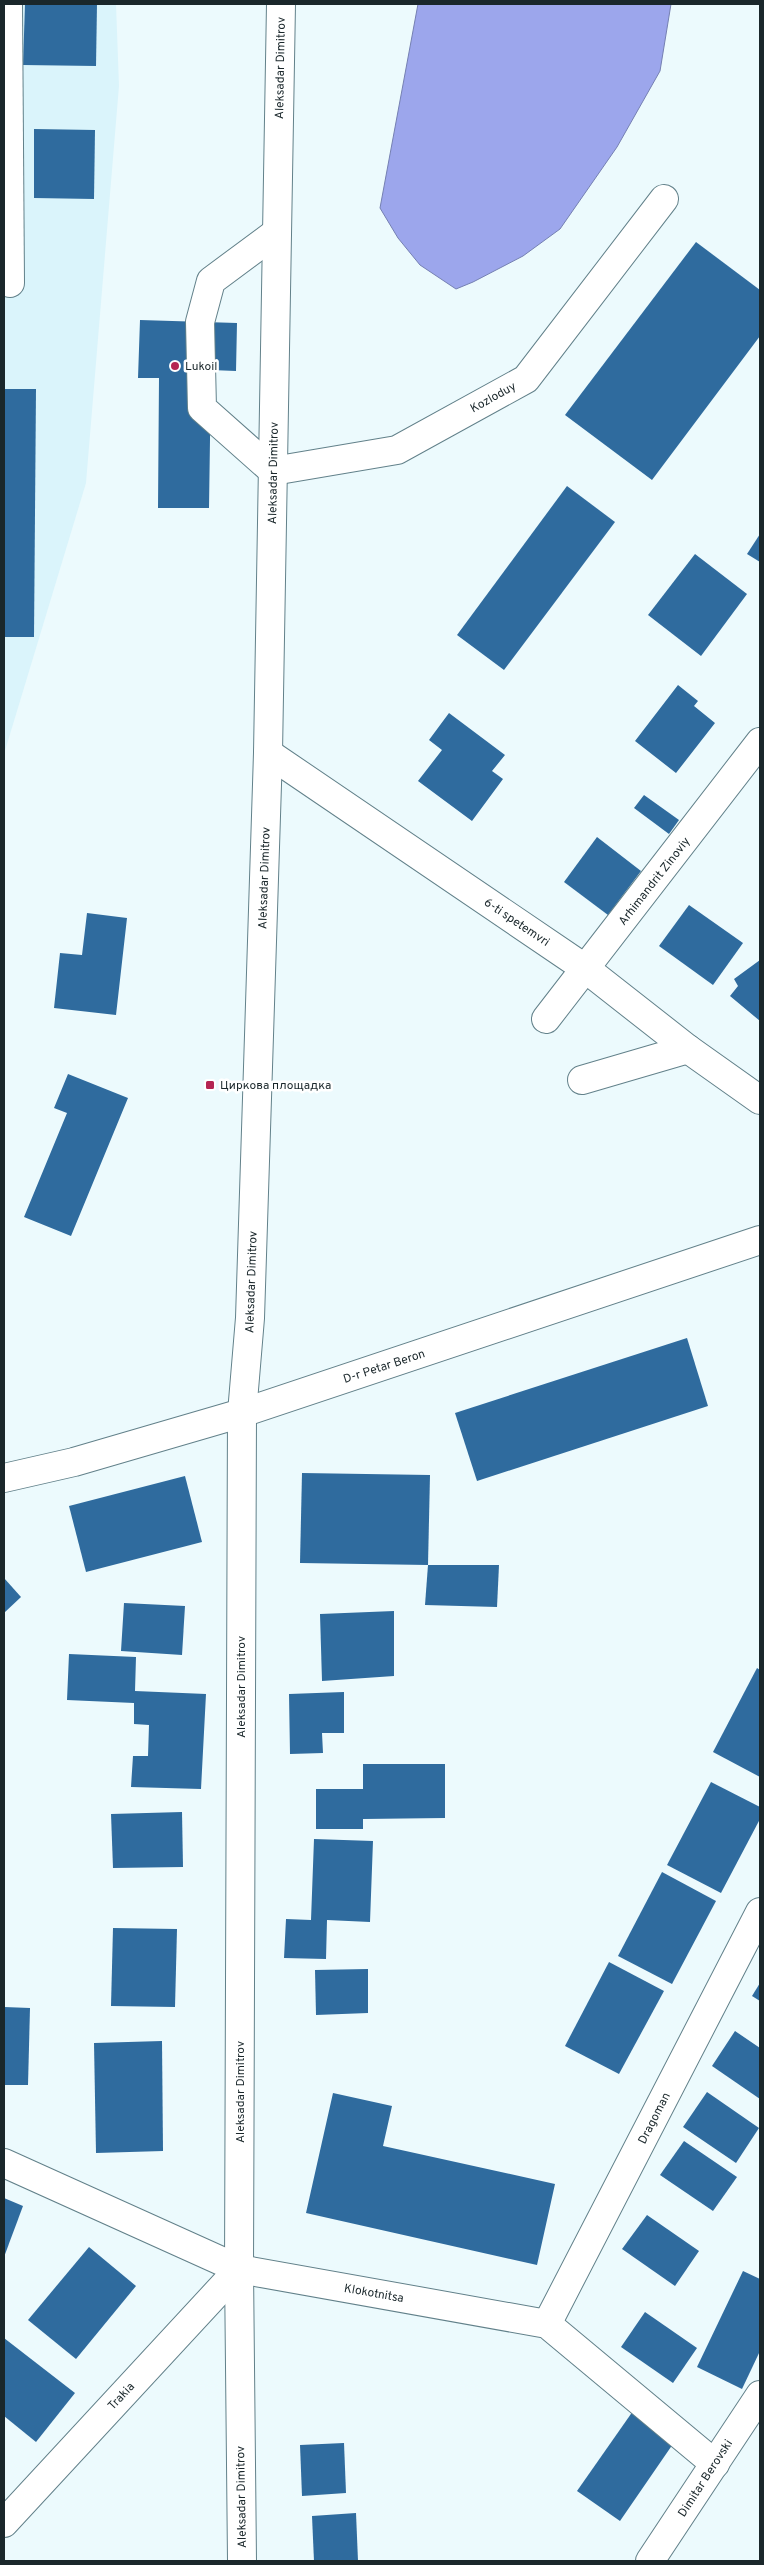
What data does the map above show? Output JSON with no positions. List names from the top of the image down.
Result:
{
  "streets": {
    "street": [
      "Aleksadar Dimitrov",
      "Kozloduy",
      "Arhimandrit Zinoviy",
      "6-ti spetemvri",
      "D-r Petar Beron",
      "Dragoman",
      "Klokotnitsa",
      "Trakia",
      "Dimitar Berovski"
    ]
  },
  "crossings": [
    ["Aleksadar Dimitrov", "Kozloduy"],
    ["Aleksadar Dimitrov", "6-ti spetemvri"],
    ["Aleksadar Dimitrov", "D-r Petar Beron"],
    ["Aleksadar Dimitrov", "Klokotnitsa"],
    ["Aleksadar Dimitrov", "Trakia"],
    ["Arhimandrit Zinoviy", "6-ti spetemvri"],
    ["Dragoman", "Klokotnitsa"],
    ["Klokotnitsa", "Trakia"],
    ["Klokotnitsa", "Dimitar Berovski"]
  ],
  "places": {
    "other": ["Lukoil"],
    "transit": ["Циркова площадка"]
  }
}
